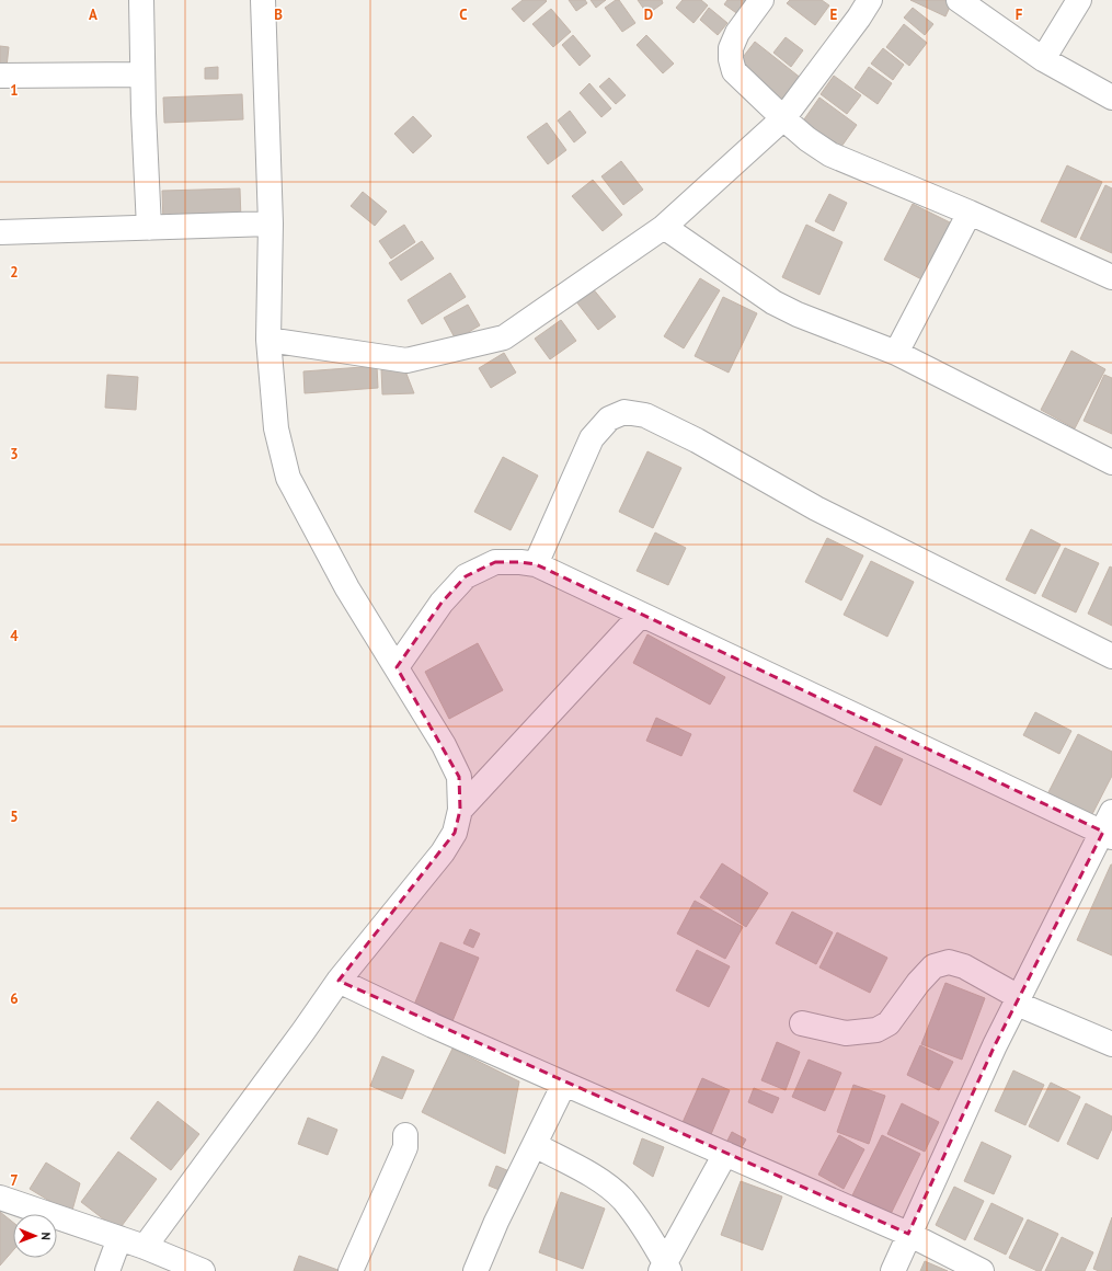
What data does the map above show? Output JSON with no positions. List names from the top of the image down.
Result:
{
  "north": "right",
  "grid": {
    "columns": [
      "A",
      "B",
      "C",
      "D",
      "E",
      "F"
    ],
    "rows": [
      "1",
      "2",
      "3",
      "4",
      "5",
      "6",
      "7"
    ]
  }
}
